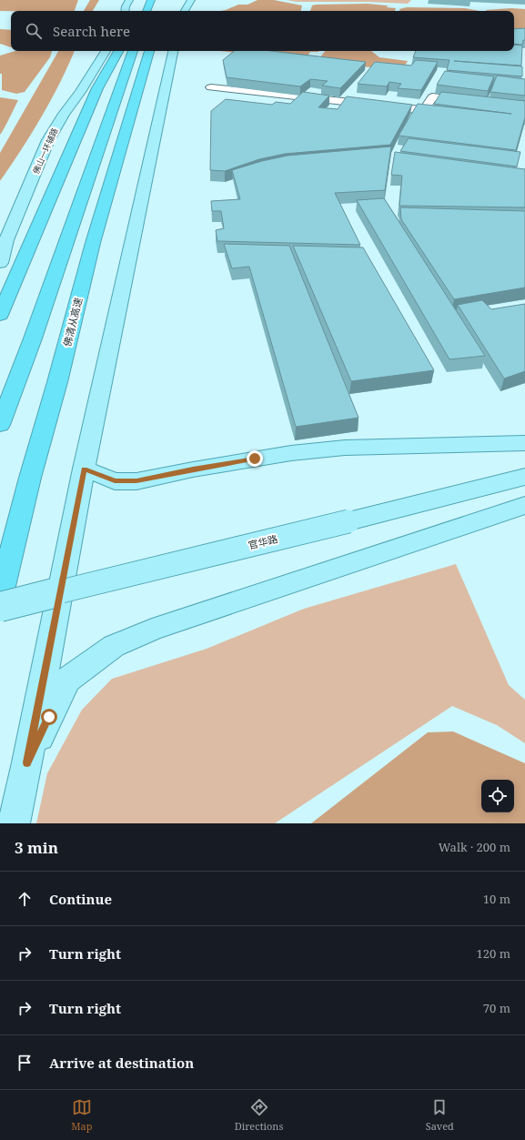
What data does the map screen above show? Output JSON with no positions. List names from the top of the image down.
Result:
{
  "streets": {
    "highway": ["佛清从高速"],
    "main road": ["佛山一环辅路", "官华路"]
  },
  "page": {
    "search": "Search here",
    "heading": ["3 min", "Walk · 200 m"],
    "list": [
      ["Continue", "10 m"],
      ["Turn right", "120 m"],
      ["Turn right", "70 m"],
      "Arrive at destination"
    ],
    "nav": ["Map", "Directions", "Saved"]
  }
}
